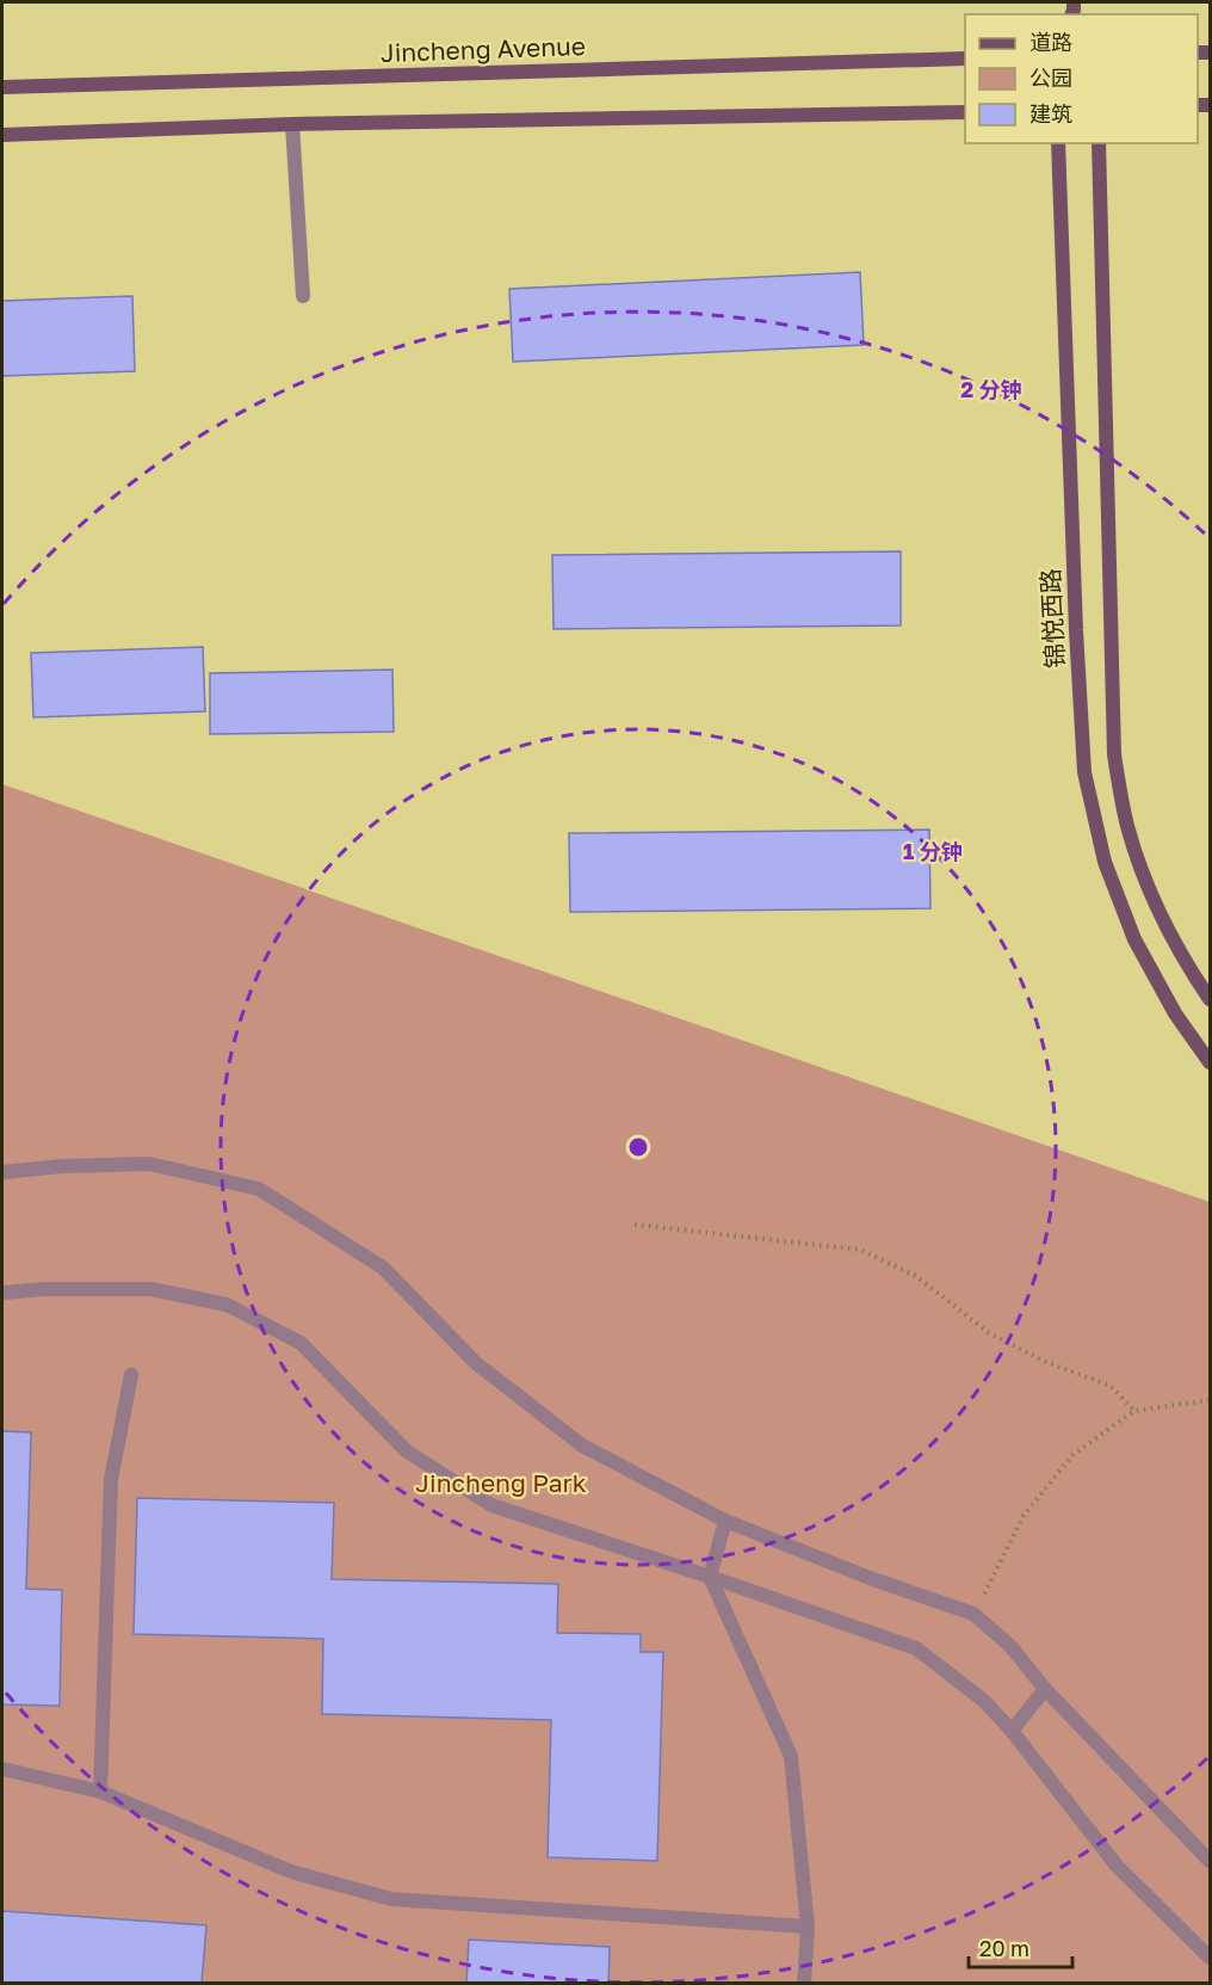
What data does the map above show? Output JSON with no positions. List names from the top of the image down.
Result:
{
  "streets": {
    "main road": ["Jincheng Avenue", "锦悦西路"]
  },
  "parks": ["Jincheng Park"],
  "legend": ["道路", "公园", "建筑"],
  "scale_bar": "20 m",
  "rings": ["2 分钟", "1 分钟"]
}
